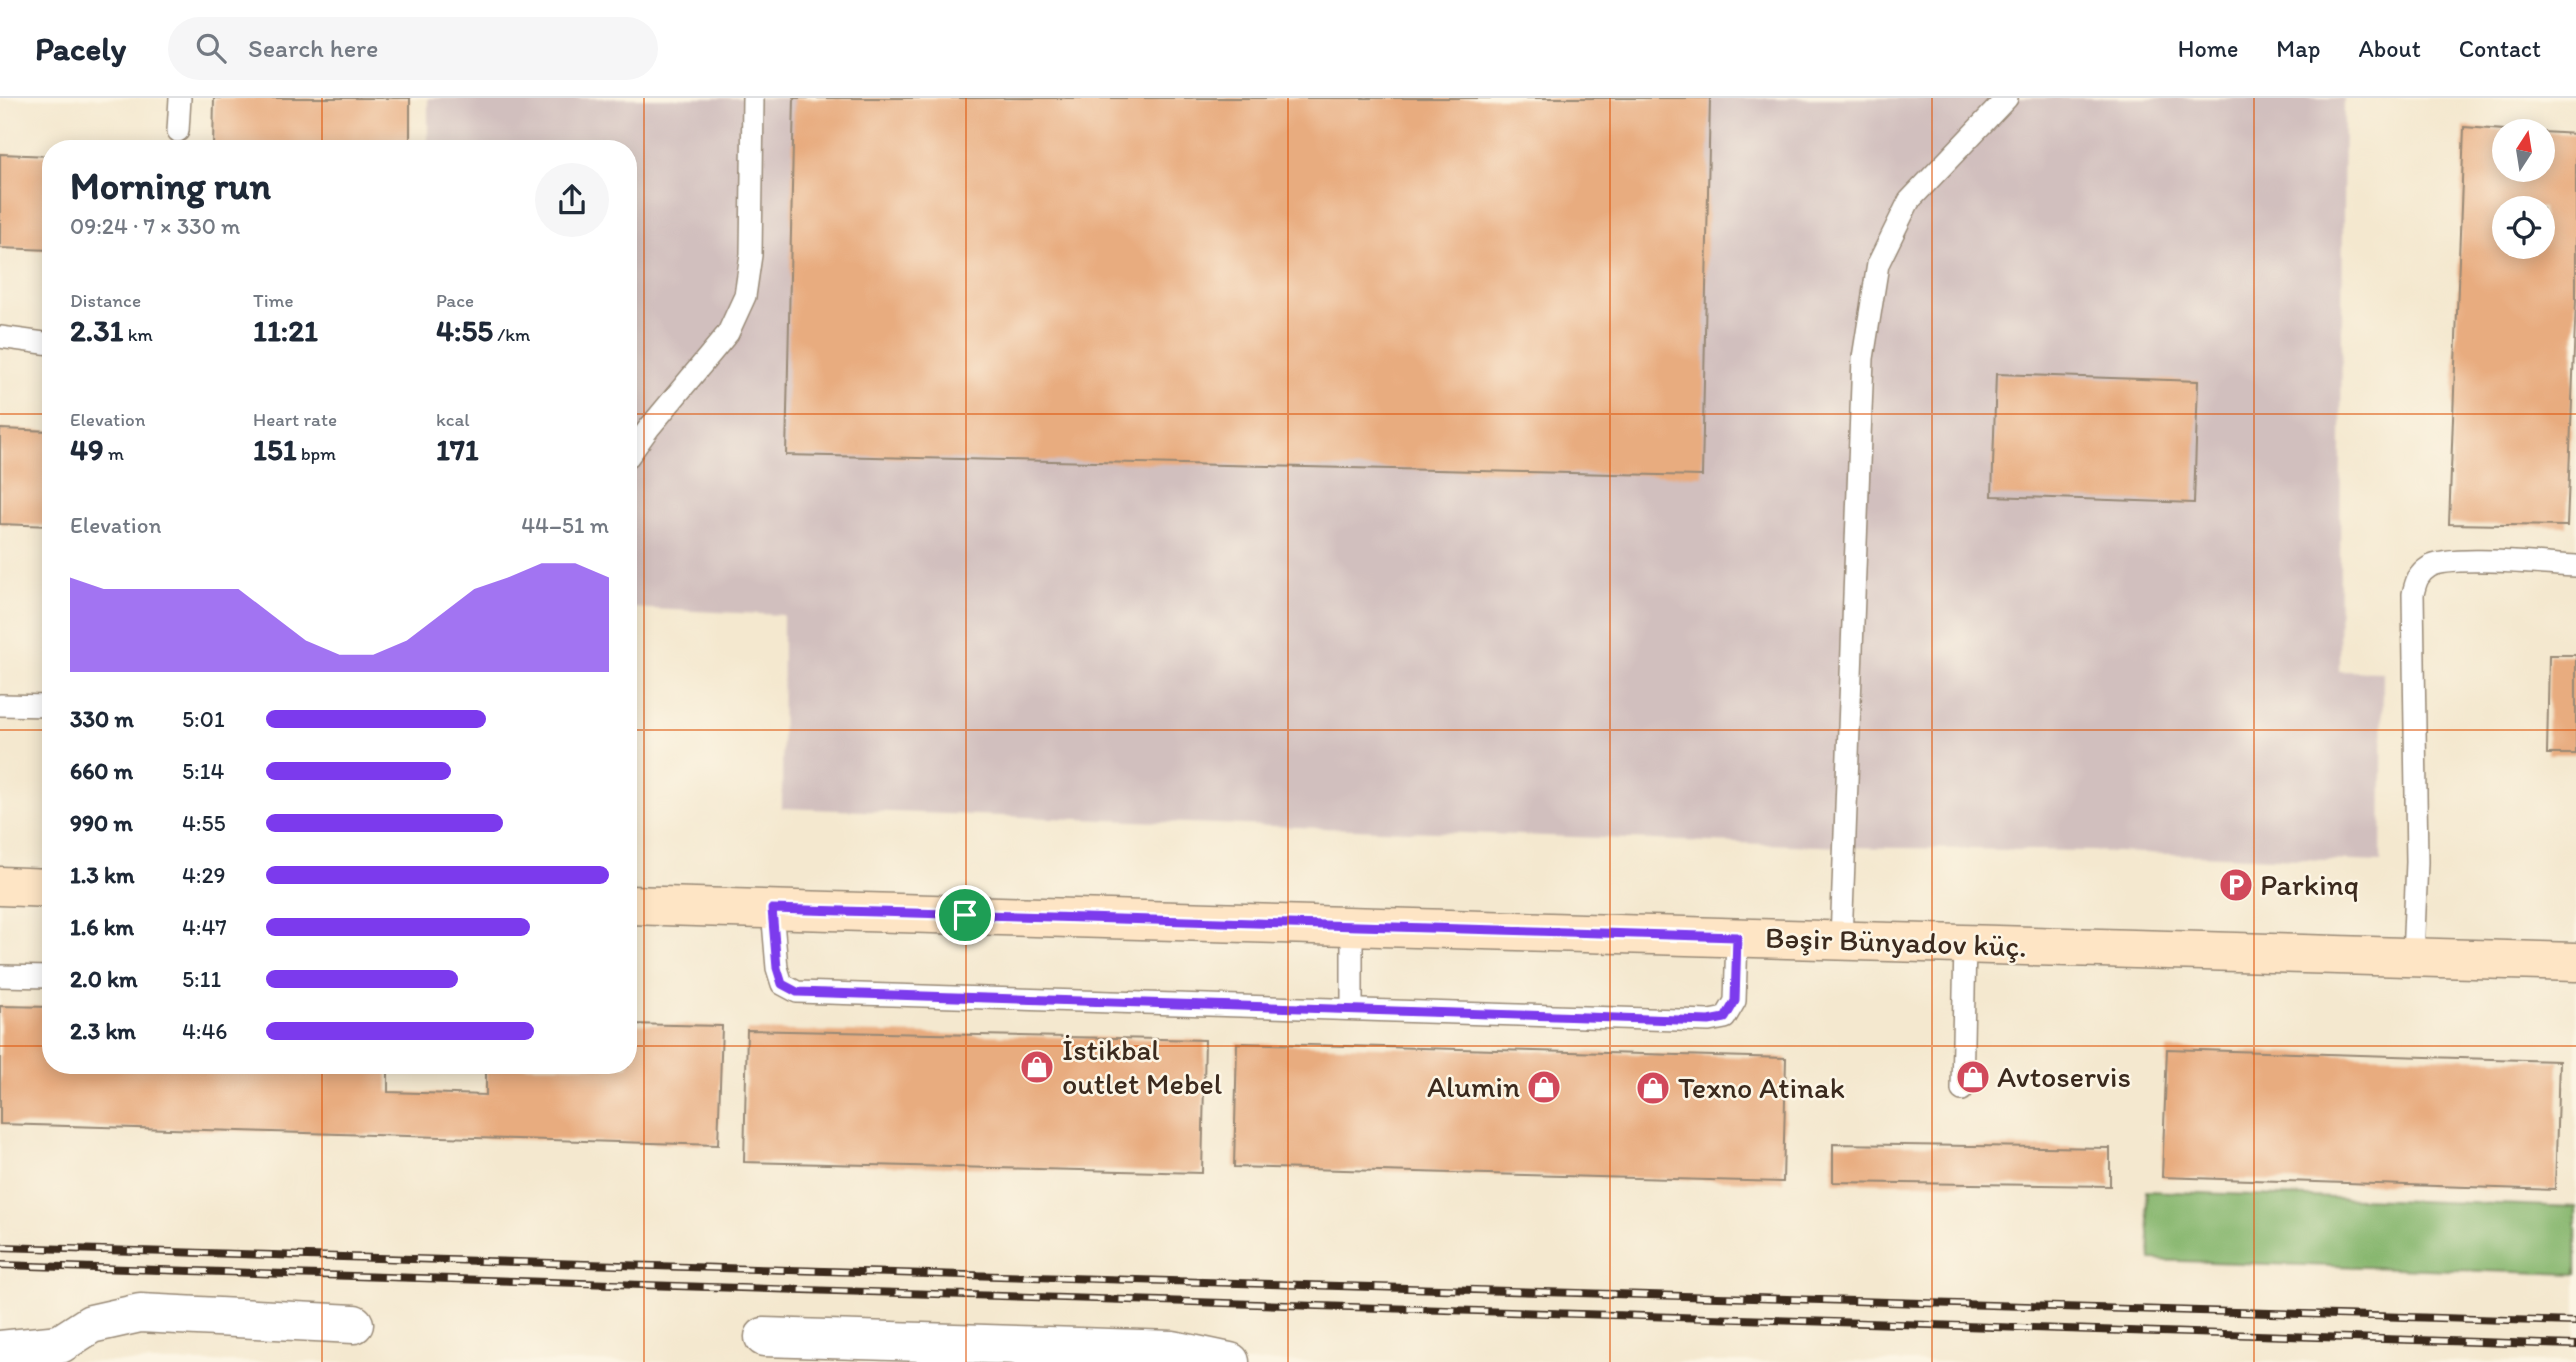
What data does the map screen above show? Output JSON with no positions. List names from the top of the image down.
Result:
{
  "streets": {
    "street": ["Bəşir Bünyadov küç."]
  },
  "places": {
    "parking": ["Parkinq"],
    "shop": [
      "İstikbal outlet Mebel",
      "Avtoservis",
      "Alumin",
      "Texno Atinak"
    ]
  },
  "north": "top",
  "page": {
    "header": "Pacely",
    "search": "Search here",
    "nav": [
      "Home",
      "Map",
      "About",
      "Contact"
    ],
    "heading": ["Morning run", "09:24 · 7 × 330 m"],
    "stats": [
      ["Distance", "2.31 km"],
      ["Time", "11:21"],
      ["Pace", "4:55 /km"],
      ["Elevation", "49 m"],
      ["Heart rate", "151 bpm"],
      ["kcal", "171"]
    ],
    "chart": ["Elevation", "44–51 m"],
    "list": [
      {
        "name": "330 m",
        "note": "5:01"
      },
      {
        "name": "660 m",
        "note": "5:14"
      },
      {
        "name": "990 m",
        "note": "4:55"
      },
      {
        "name": "1.3 km",
        "note": "4:29"
      },
      {
        "name": "1.6 km",
        "note": "4:47"
      },
      {
        "name": "2.0 km",
        "note": "5:11"
      },
      {
        "name": "2.3 km",
        "note": "4:46"
      }
    ]
  }
}
